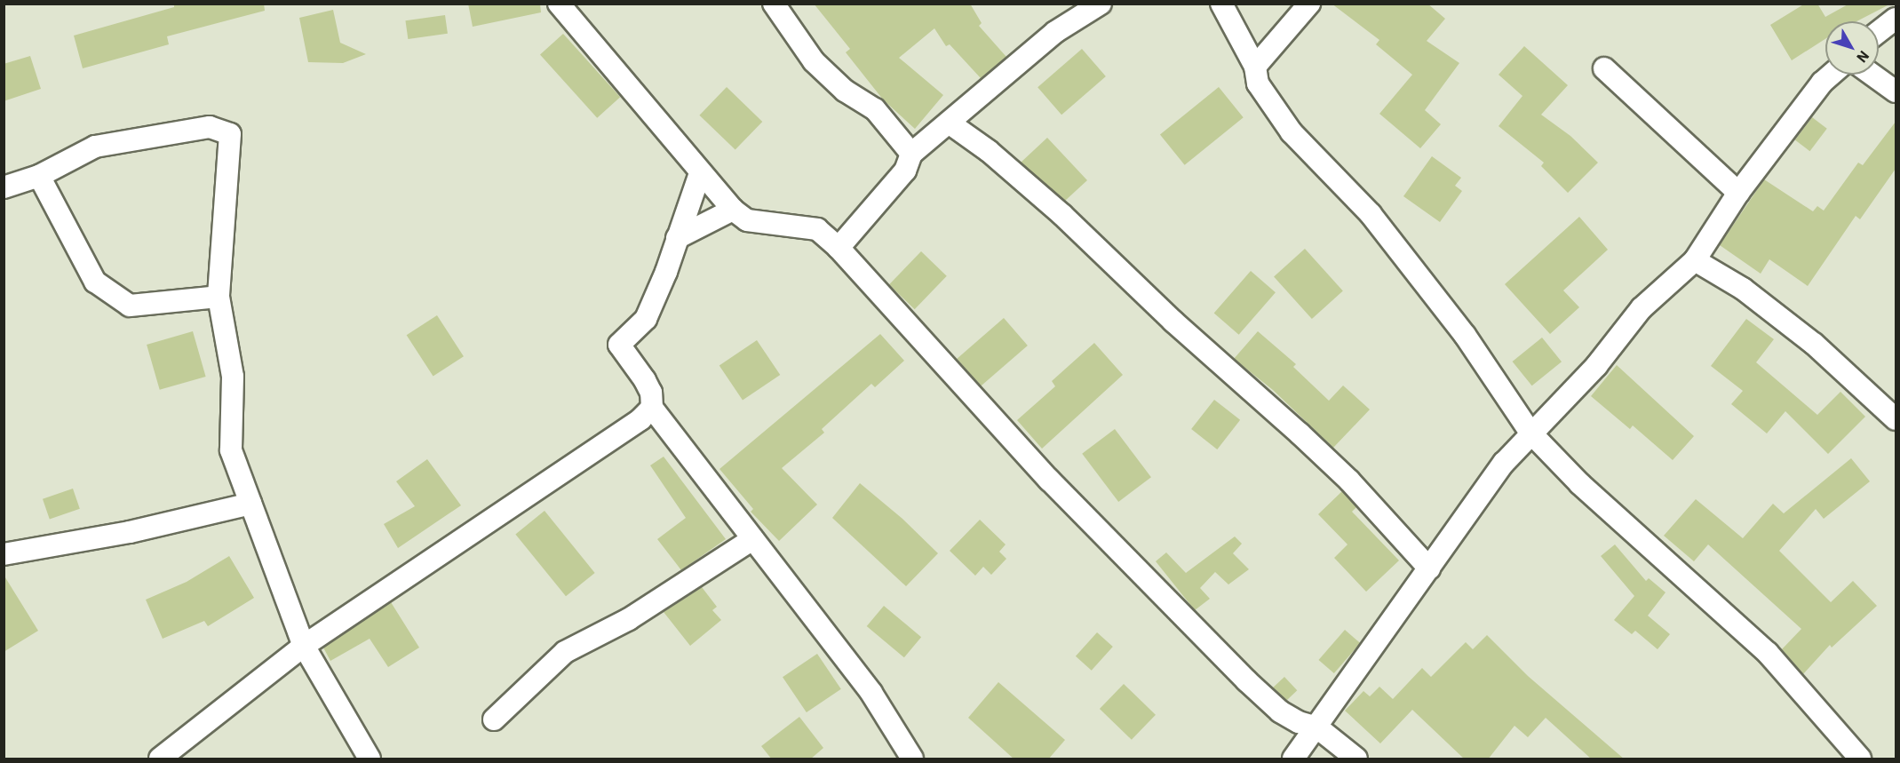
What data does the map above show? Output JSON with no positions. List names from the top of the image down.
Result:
{
  "north": "bottom right"
}
